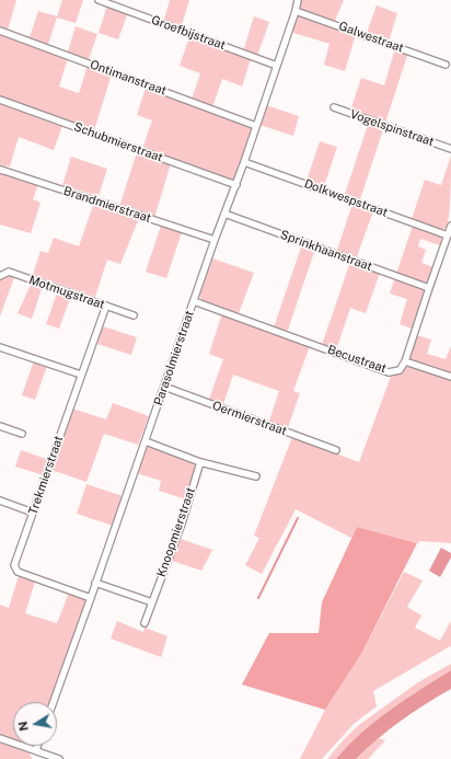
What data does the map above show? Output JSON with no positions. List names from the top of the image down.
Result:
{
  "streets": {
    "street": [
      "Groefbijstraat",
      "Galwestraat",
      "Ontimanstraat",
      "Vogelspinstraat",
      "Schubmierstraat",
      "Dolkwespstraat",
      "Brandmierstraat",
      "Sprinkhaanstraat",
      "Motmugstraat",
      "Parasolmierstraat",
      "Becustraat",
      "Oermierstraat",
      "Trekmierstraat",
      "Knoopmierstraat"
    ]
  },
  "crossings": [
    ["Groefbijstraat", "Parasolmierstraat"],
    ["Galwestraat", "Parasolmierstraat"],
    ["Ontimanstraat", "Parasolmierstraat"],
    ["Schubmierstraat", "Parasolmierstraat"],
    ["Dolkwespstraat", "Parasolmierstraat"],
    ["Dolkwespstraat", "Becustraat"],
    ["Brandmierstraat", "Parasolmierstraat"],
    ["Sprinkhaanstraat", "Parasolmierstraat"],
    ["Sprinkhaanstraat", "Becustraat"],
    ["Motmugstraat", "Trekmierstraat"],
    ["Parasolmierstraat", "Becustraat"],
    ["Parasolmierstraat", "Oermierstraat"],
    ["Parasolmierstraat", "Trekmierstraat"]
  ],
  "north": "left"
}
